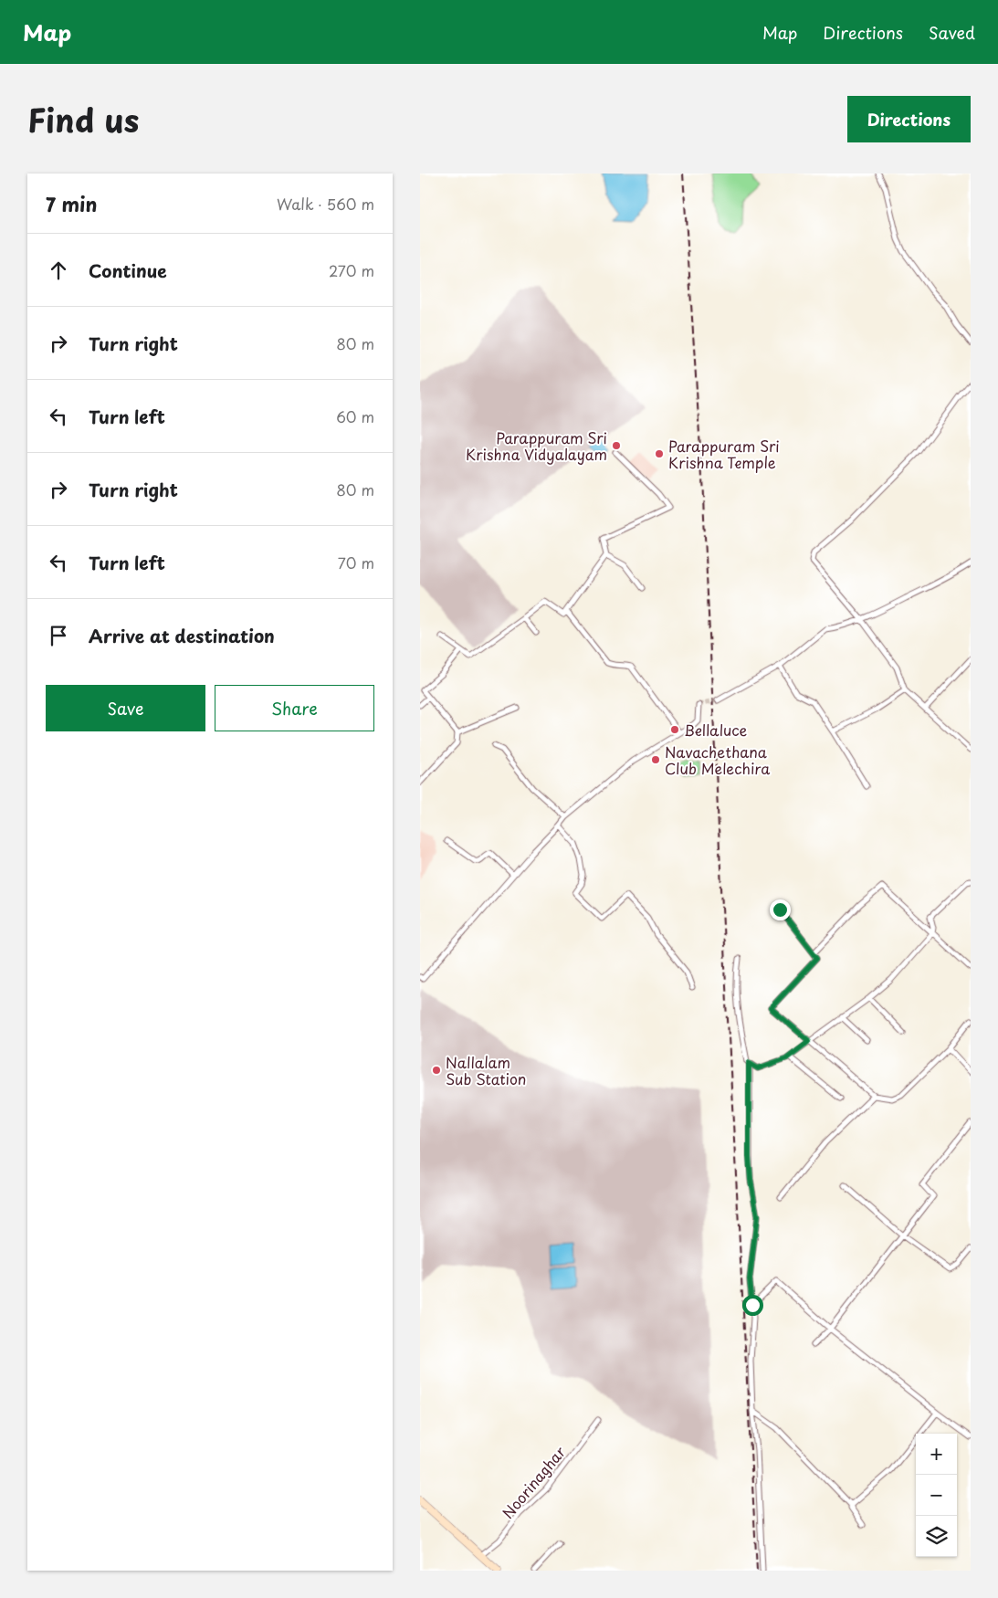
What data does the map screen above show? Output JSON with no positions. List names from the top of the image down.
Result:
{
  "streets": {
    "street": ["Noorinaghar"]
  },
  "places": [
    "Parappuram Sri Krishna Vidyalayam",
    "Parappuram Sri Krishna Temple",
    "Bellaluce",
    "Navachethana Club Melechira",
    "Nallalam Sub Station"
  ],
  "page": {
    "header": "Map",
    "nav": ["Map", "Directions", "Saved"],
    "title": "Find us",
    "buttons": [
      "Directions",
      ["Save", "Share"]
    ],
    "heading": ["7 min", "Walk · 560 m"],
    "list": [
      ["Continue", "270 m"],
      ["Turn right", "80 m"],
      ["Turn left", "60 m"],
      ["Turn right", "80 m"],
      ["Turn left", "70 m"],
      "Arrive at destination"
    ],
    "map_buttons": ["+", "−"]
  }
}
